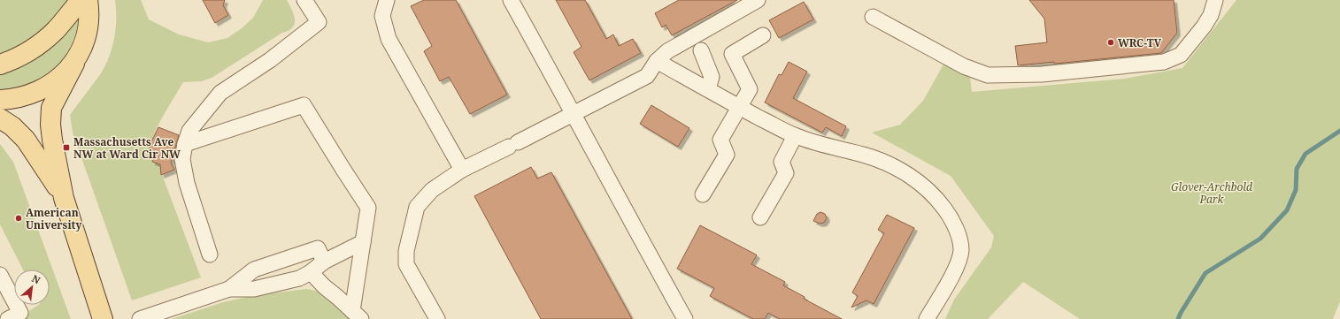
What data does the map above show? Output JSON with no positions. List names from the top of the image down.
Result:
{
  "parks": ["Glover-Archbold Park"],
  "places": {
    "other": ["WRC-TV", "American University"],
    "transit": ["Massachusetts Ave NW at Ward Cir NW"]
  },
  "north": "top right"
}
